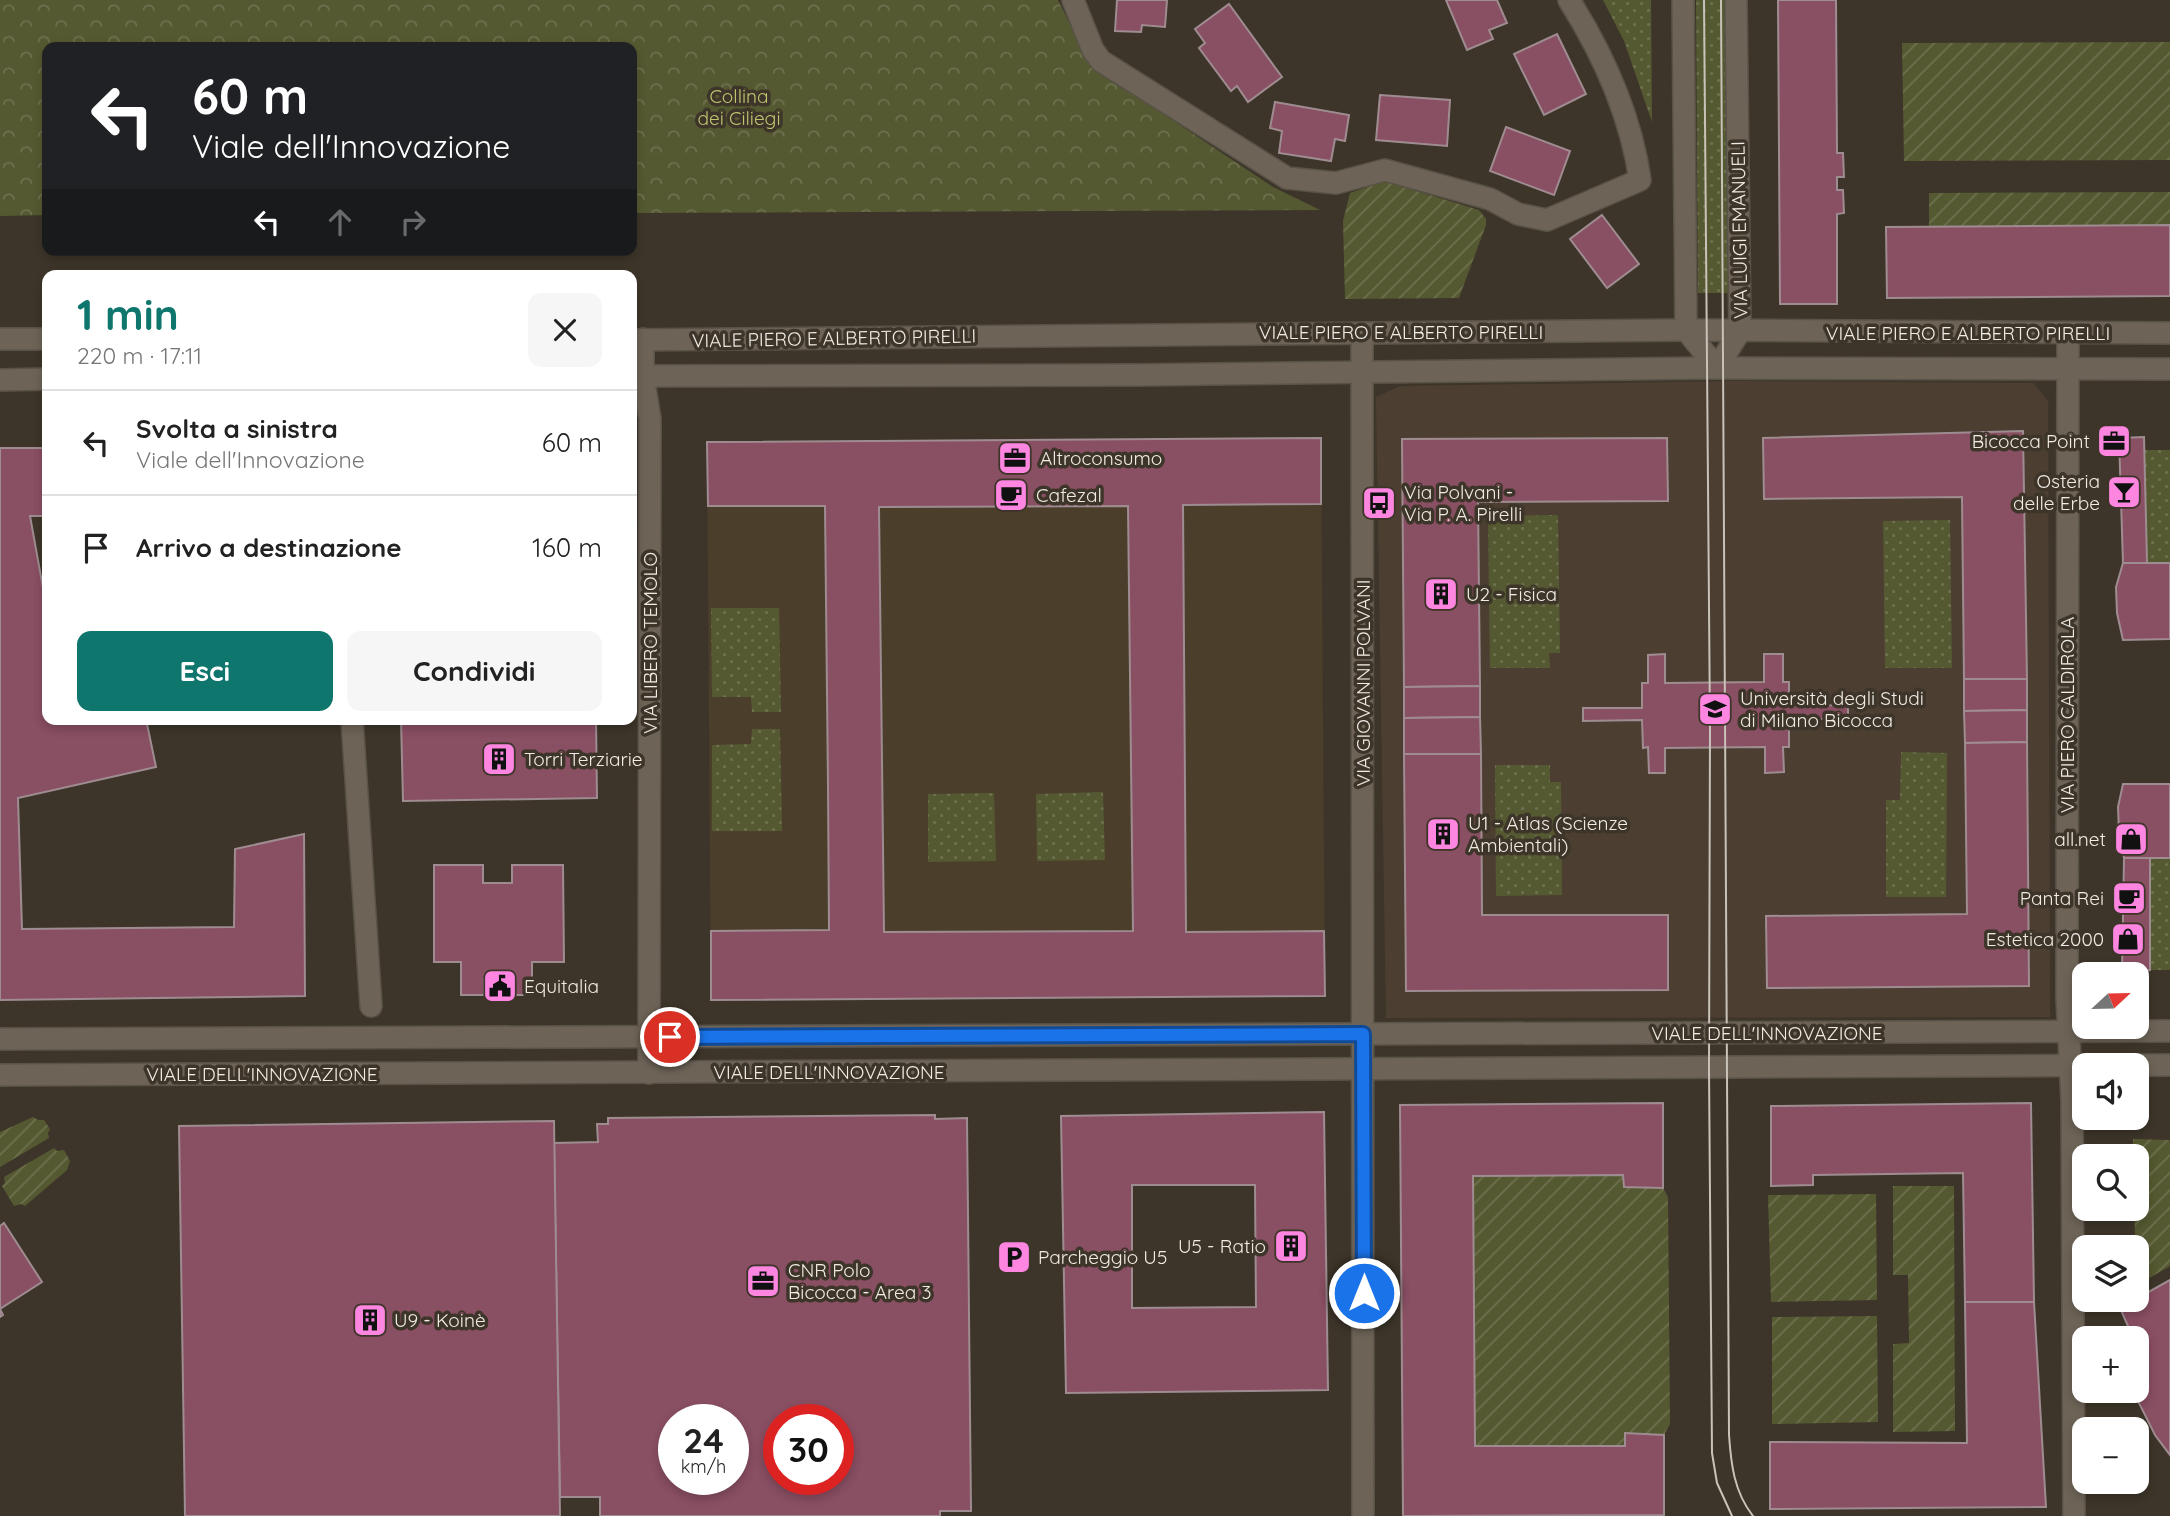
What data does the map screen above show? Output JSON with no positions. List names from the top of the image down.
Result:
{
  "streets": {
    "street": [
      "VIA LUIGI EMANUELI",
      "VIALE PIERO E ALBERTO PIRELLI",
      "VIA LIBERO TEMOLO",
      "VIA GIOVANNI POLVANI",
      "VIA PIERO CALDIROLA",
      "VIALE DELL'INNOVAZIONE"
    ]
  },
  "crossings": [
    ["VIA LUIGI EMANUELI", "VIALE PIERO E ALBERTO PIRELLI"],
    ["VIALE PIERO E ALBERTO PIRELLI", "VIA LIBERO TEMOLO"],
    ["VIALE PIERO E ALBERTO PIRELLI", "VIA GIOVANNI POLVANI"],
    ["VIALE PIERO E ALBERTO PIRELLI", "VIA PIERO CALDIROLA"],
    ["VIA LIBERO TEMOLO", "VIALE DELL'INNOVAZIONE"],
    ["VIA GIOVANNI POLVANI", "VIALE DELL'INNOVAZIONE"],
    ["VIA PIERO CALDIROLA", "VIALE DELL'INNOVAZIONE"]
  ],
  "parks": ["Collina dei Ciliegi"],
  "places": {
    "office": ["Bicocca Point", "Altroconsumo", "CNR Polo Bicocca - Area 3"],
    "bar": ["Osteria delle Erbe"],
    "cafe": ["Cafezal", "Panta Rei"],
    "bus stop": ["Via Polvani - Via P. A. Pirelli"],
    "building": [
      "U2 - Fisica",
      "Torri Terziarie",
      "U1 - Atlas (Scienze Ambientali)",
      "U5 - Ratio",
      "U9 - Koinè"
    ],
    "school or university": ["Università degli Studi di Milano Bicocca"],
    "shop": ["all.net", "Estetica 2000"],
    "public building": ["Equitalia"],
    "parking": ["Parcheggio U5"]
  },
  "north": "right",
  "page": {
    "turn": ["60 m", "Viale dell'Innovazione"],
    "heading": ["1 min", "220 m · 17:11"],
    "list": [
      {
        "name": "Svolta a sinistra",
        "note": "Viale dell'Innovazione",
        "value": "60 m"
      },
      {
        "name": "Arrivo a destinazione",
        "value": "160 m"
      }
    ],
    "buttons": ["Esci", "Condividi"],
    "map_buttons": ["+", "−"],
    "speed": "24 km/h",
    "limit": "30"
  }
}
